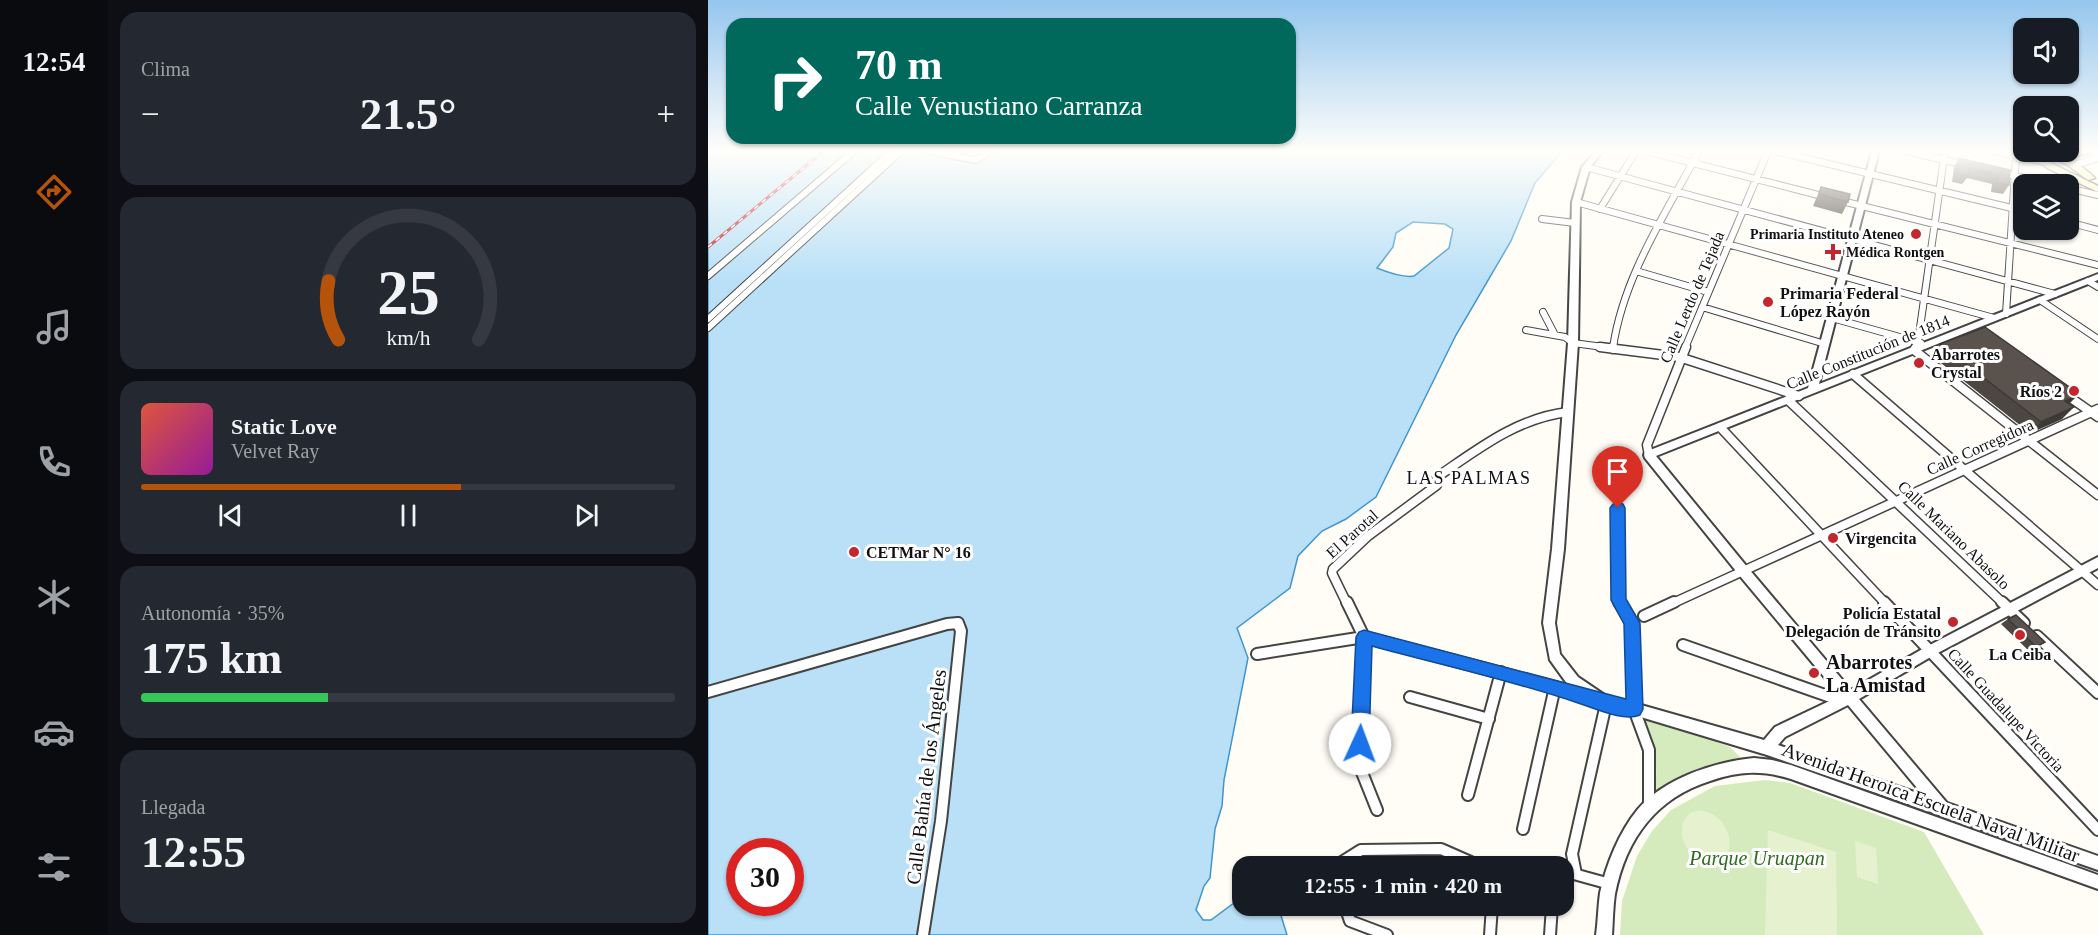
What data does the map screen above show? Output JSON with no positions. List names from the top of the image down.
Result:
{
  "streets": {
    "street": [
      "Calle Lerdo de Tejada",
      "Calle Constitución de 1814",
      "Calle Corregidora",
      "El Parotal",
      "Calle Mariano Abasolo",
      "Calle Guadalupe Victoria",
      "Calle Bahía de los Ángeles",
      "Avenida Heroica Escuela Naval Militar"
    ]
  },
  "crossings": [
    ["Calle Lerdo de Tejada", "Calle Constitución de 1814"],
    ["Calle Constitución de 1814", "Calle Mariano Abasolo"],
    ["Calle Constitución de 1814", "Calle Guadalupe Victoria"],
    ["Calle Corregidora", "Calle Mariano Abasolo"],
    ["Calle Corregidora", "Calle Guadalupe Victoria"],
    ["El Parotal", "Avenida Heroica Escuela Naval Militar"]
  ],
  "districts": ["LAS PALMAS"],
  "parks": ["Parque Uruapan"],
  "places": {
    "other": [
      "Primaria Instituto Ateneo",
      "Primaria Federal López Rayón",
      "Abarrotes Crystal",
      "Ríos 2",
      "Virgencita",
      "CETMar N° 16",
      "Policía Estatal Delegación de Tránsito",
      "La Ceiba",
      "Abarrotes La Amistad"
    ],
    "health": ["Médica Rontgen"]
  },
  "page": {
    "tabs": "12:54",
    "tile": [
      "Clima",
      ["Autonomía · 35%", "175 km"],
      ["Llegada", "12:55"]
    ],
    "turn": ["70 m", "Calle Venustiano Carranza"],
    "heat": ["−", "21.5°", "+"],
    "song": ["Static Love", "Velvet Ray"],
    "limit": "30",
    "trip": "12:55 · 1 min · 420 m",
    "gauge": ["25", "km/h"]
  }
}
